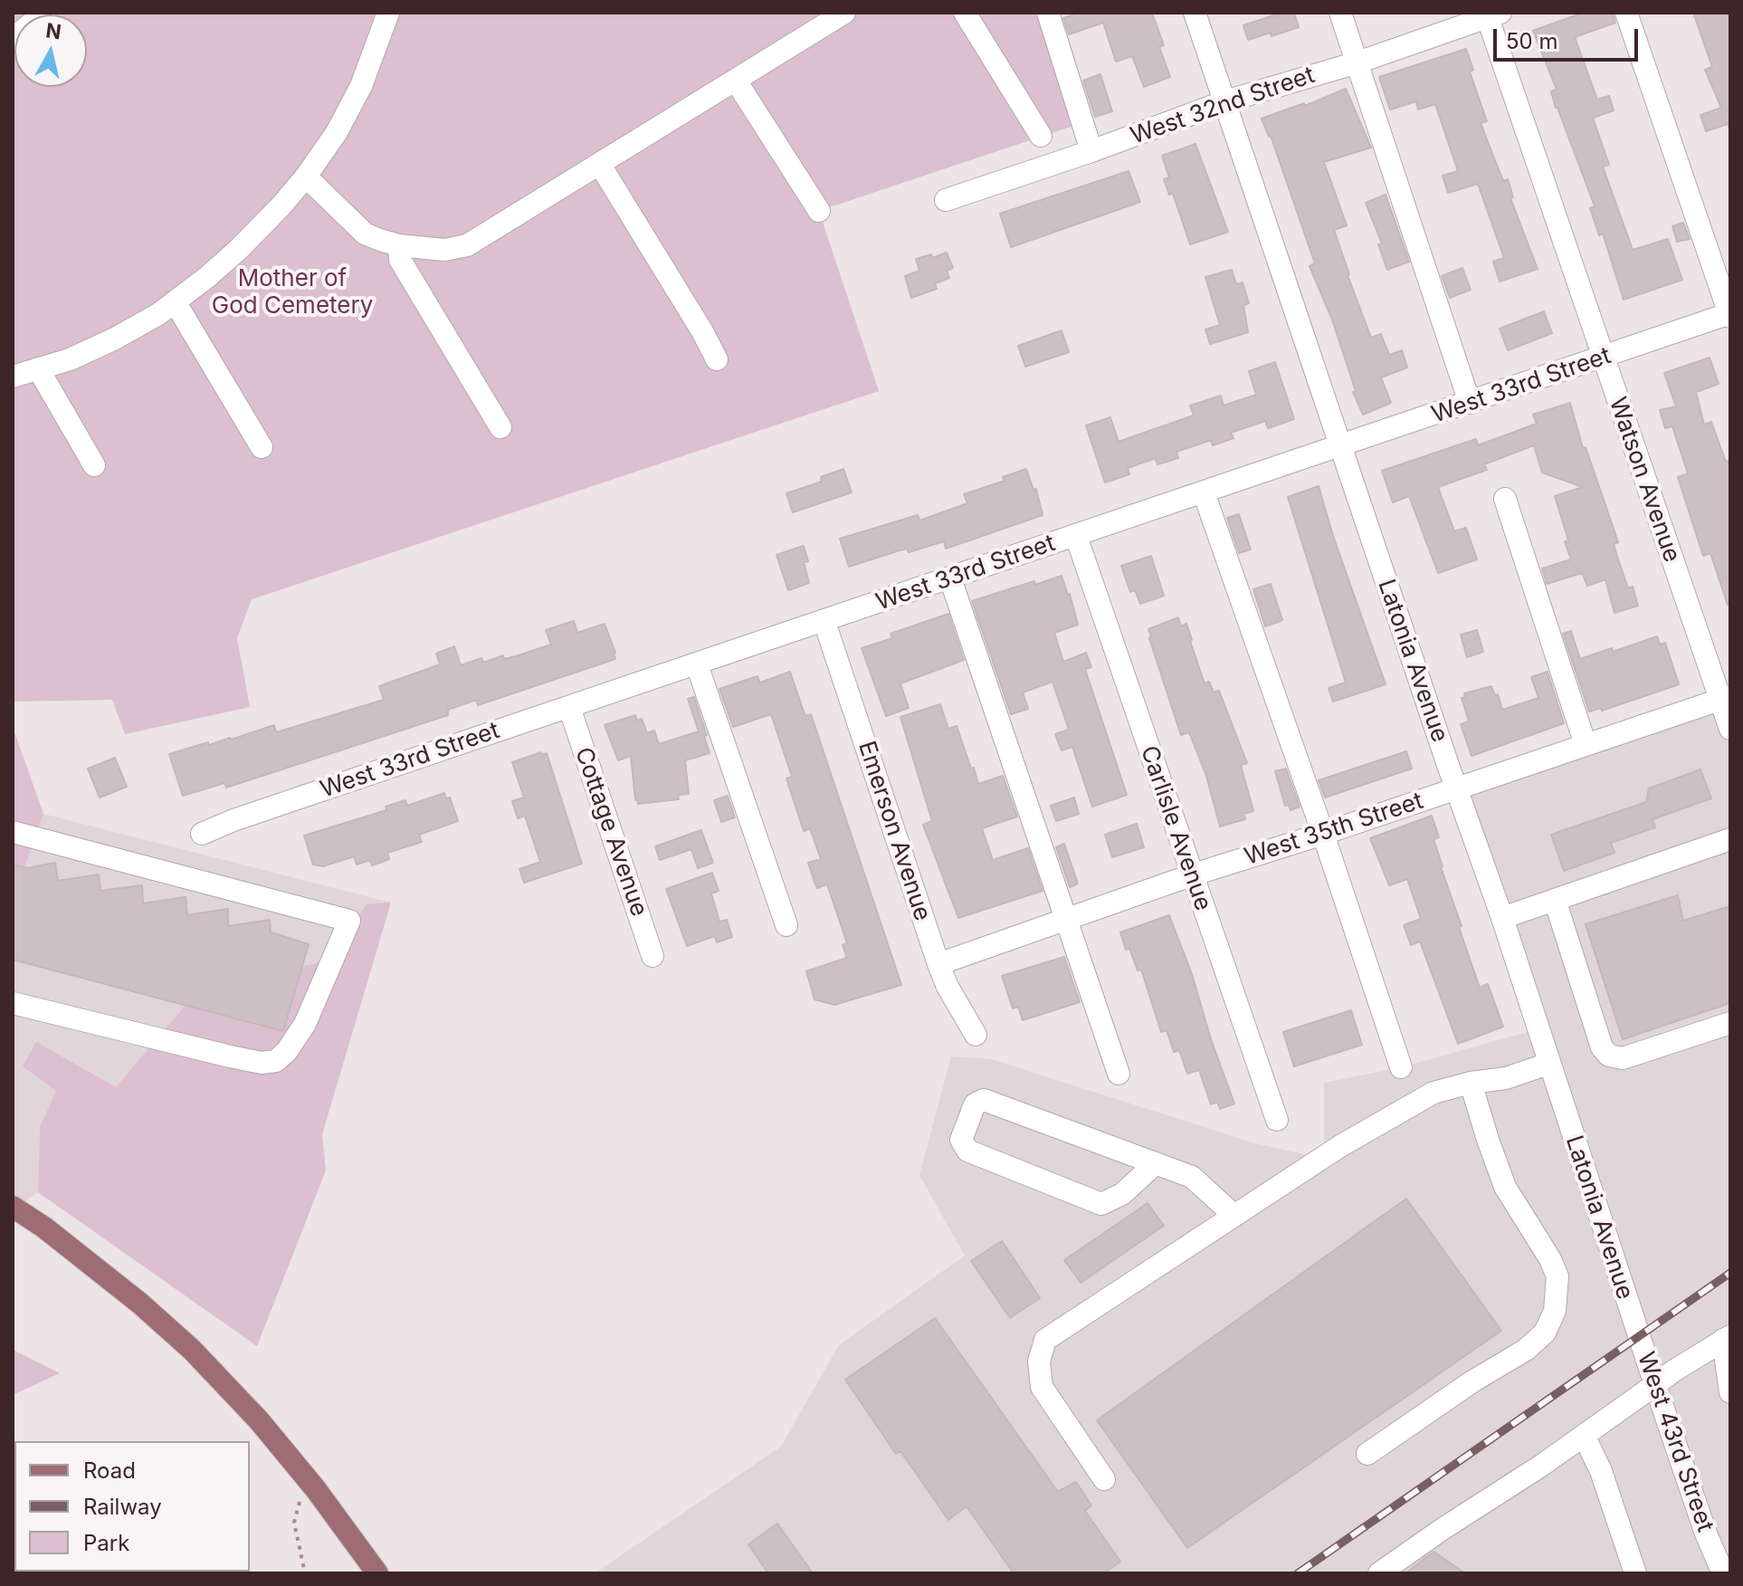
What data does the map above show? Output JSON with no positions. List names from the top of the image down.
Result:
{
  "streets": {
    "street": [
      "West 32nd Street",
      "West 33rd Street",
      "Watson Avenue",
      "Latonia Avenue",
      "Carlisle Avenue",
      "West 35th Street",
      "Emerson Avenue",
      "Cottage Avenue",
      "West 43rd Street"
    ]
  },
  "crossings": [
    ["West 32nd Street", "Watson Avenue"],
    ["West 32nd Street", "Latonia Avenue"],
    ["West 33rd Street", "Watson Avenue"],
    ["West 33rd Street", "Latonia Avenue"],
    ["West 33rd Street", "Carlisle Avenue"],
    ["West 33rd Street", "Emerson Avenue"],
    ["West 33rd Street", "Cottage Avenue"],
    ["Watson Avenue", "West 35th Street"],
    ["Latonia Avenue", "West 35th Street"],
    ["Latonia Avenue", "West 43rd Street"],
    ["Carlisle Avenue", "West 35th Street"],
    ["West 35th Street", "Emerson Avenue"]
  ],
  "parks": ["Mother of God Cemetery"],
  "legend": ["Road", "Railway", "Park"],
  "scale_bar": "50 m",
  "north": "top"
}
